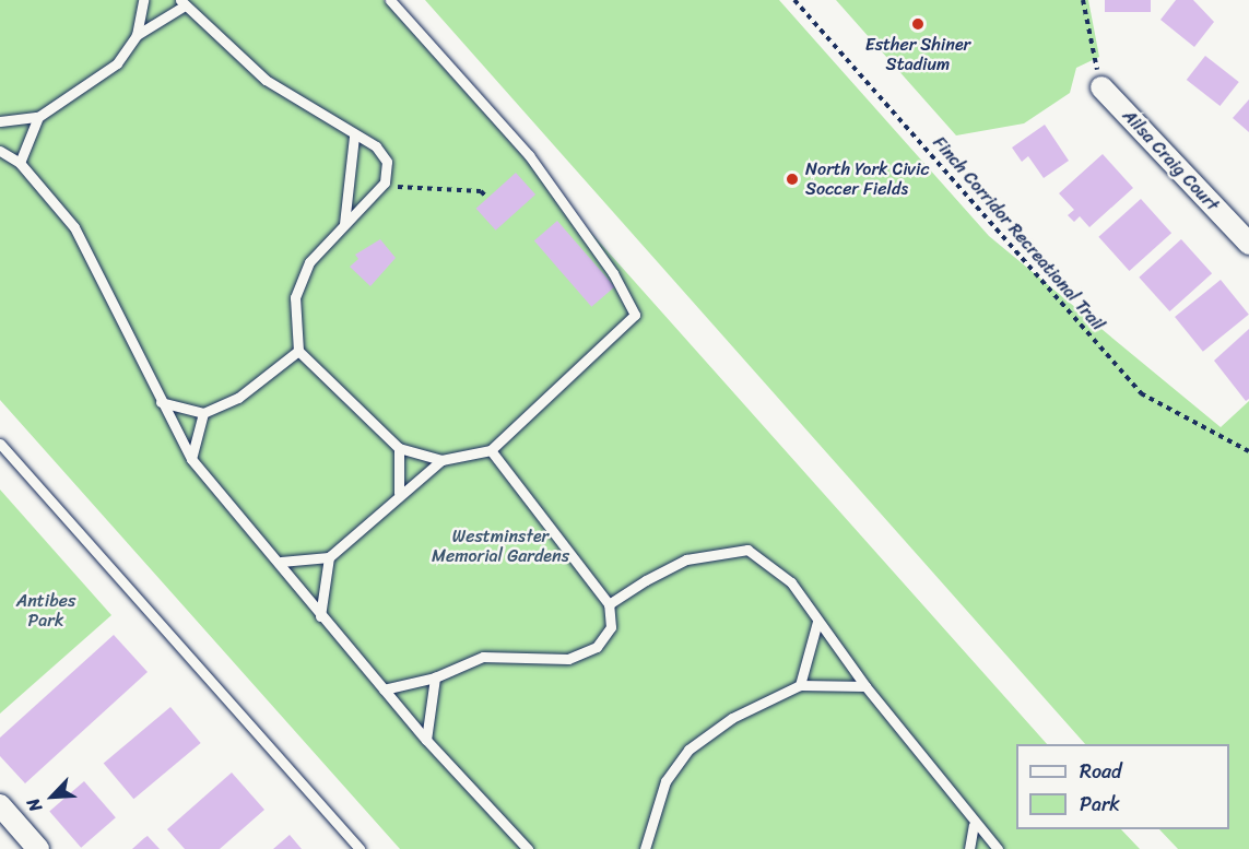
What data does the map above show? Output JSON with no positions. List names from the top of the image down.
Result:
{
  "streets": {
    "street": ["Ailsa Craig Court"],
    "path": ["Finch Corridor Recreational Trail"]
  },
  "parks": ["Westminster Memorial Gardens", "Antibes Park"],
  "places": ["Esther Shiner Stadium", "North York Civic Soccer Fields"],
  "legend": ["Road", "Park"],
  "north": "bottom left"
}
